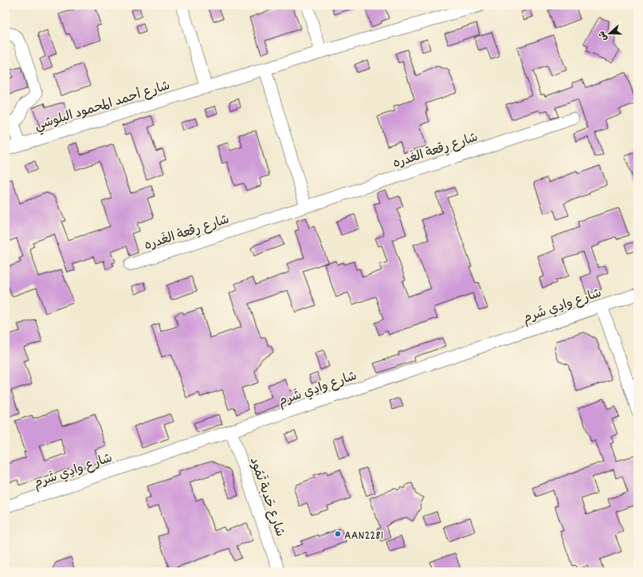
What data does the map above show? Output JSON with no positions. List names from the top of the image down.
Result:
{
  "streets": {
    "street": [
      "شارع أحمد المحمود البلوشي",
      "شارع رِقعة الغَدره",
      "شارع وادِي شَرم",
      "شارع حَدبة ثَمُود"
    ]
  },
  "crossings": [
    ["شارع وادِي شَرم", "شارع حَدبة ثَمُود"]
  ],
  "places": ["AAN2281"],
  "north": "left"
}
